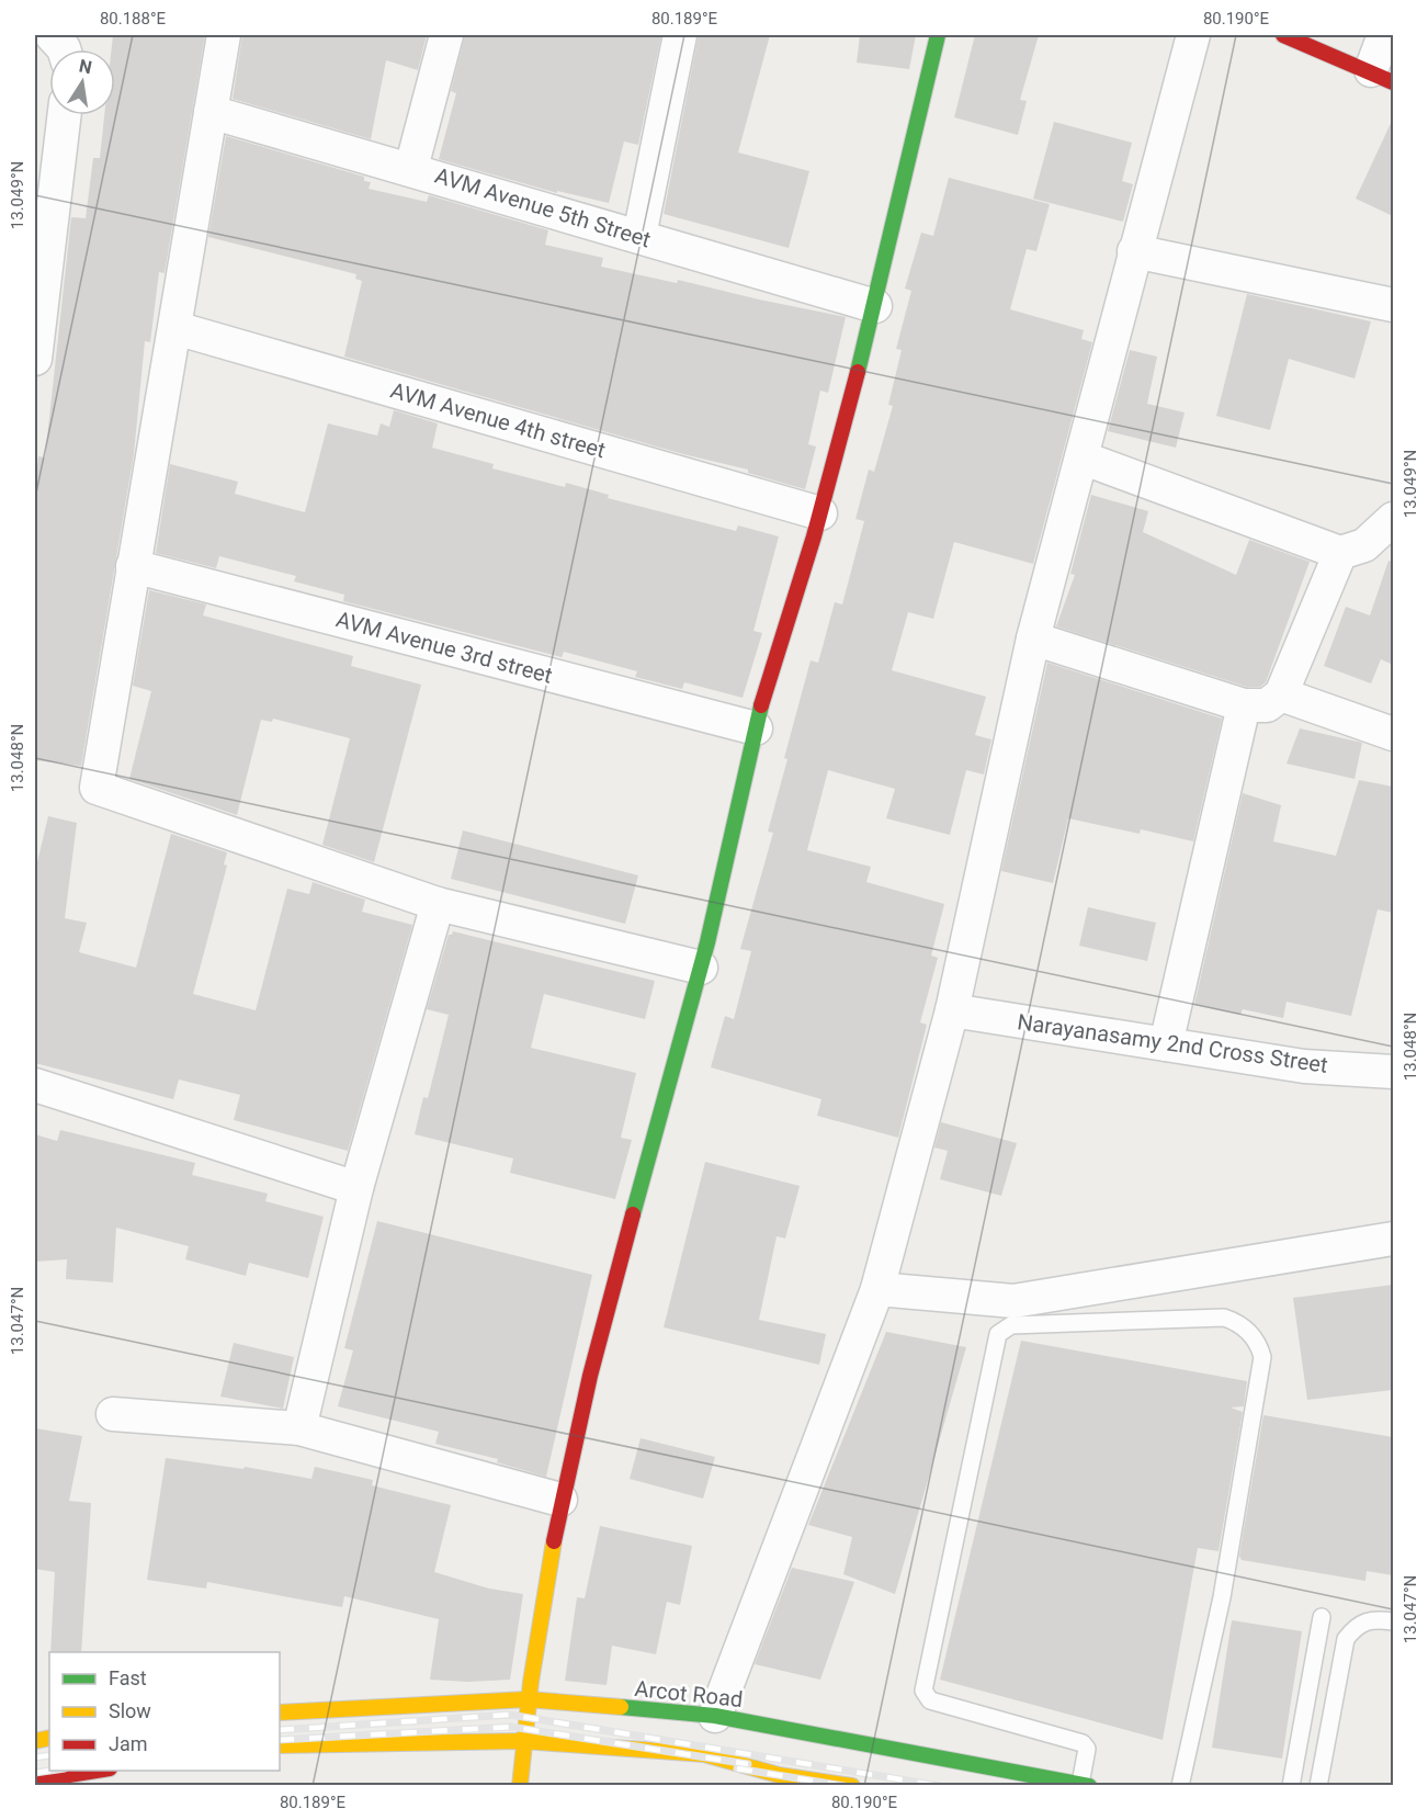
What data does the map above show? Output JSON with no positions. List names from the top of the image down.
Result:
{
  "streets": {
    "street": [
      "AVM Avenue 5th Street",
      "AVM Avenue 4th street",
      "AVM Avenue 3rd street",
      "Narayanasamy 2nd Cross Street",
      "Arcot Road"
    ]
  },
  "legend": ["Fast", "Slow", "Jam"],
  "north": "top",
  "coordinates": [
    "80.188°E",
    "80.189°E",
    "80.190°E",
    "13.049°N",
    "13.048°N",
    "13.047°N"
  ]
}
